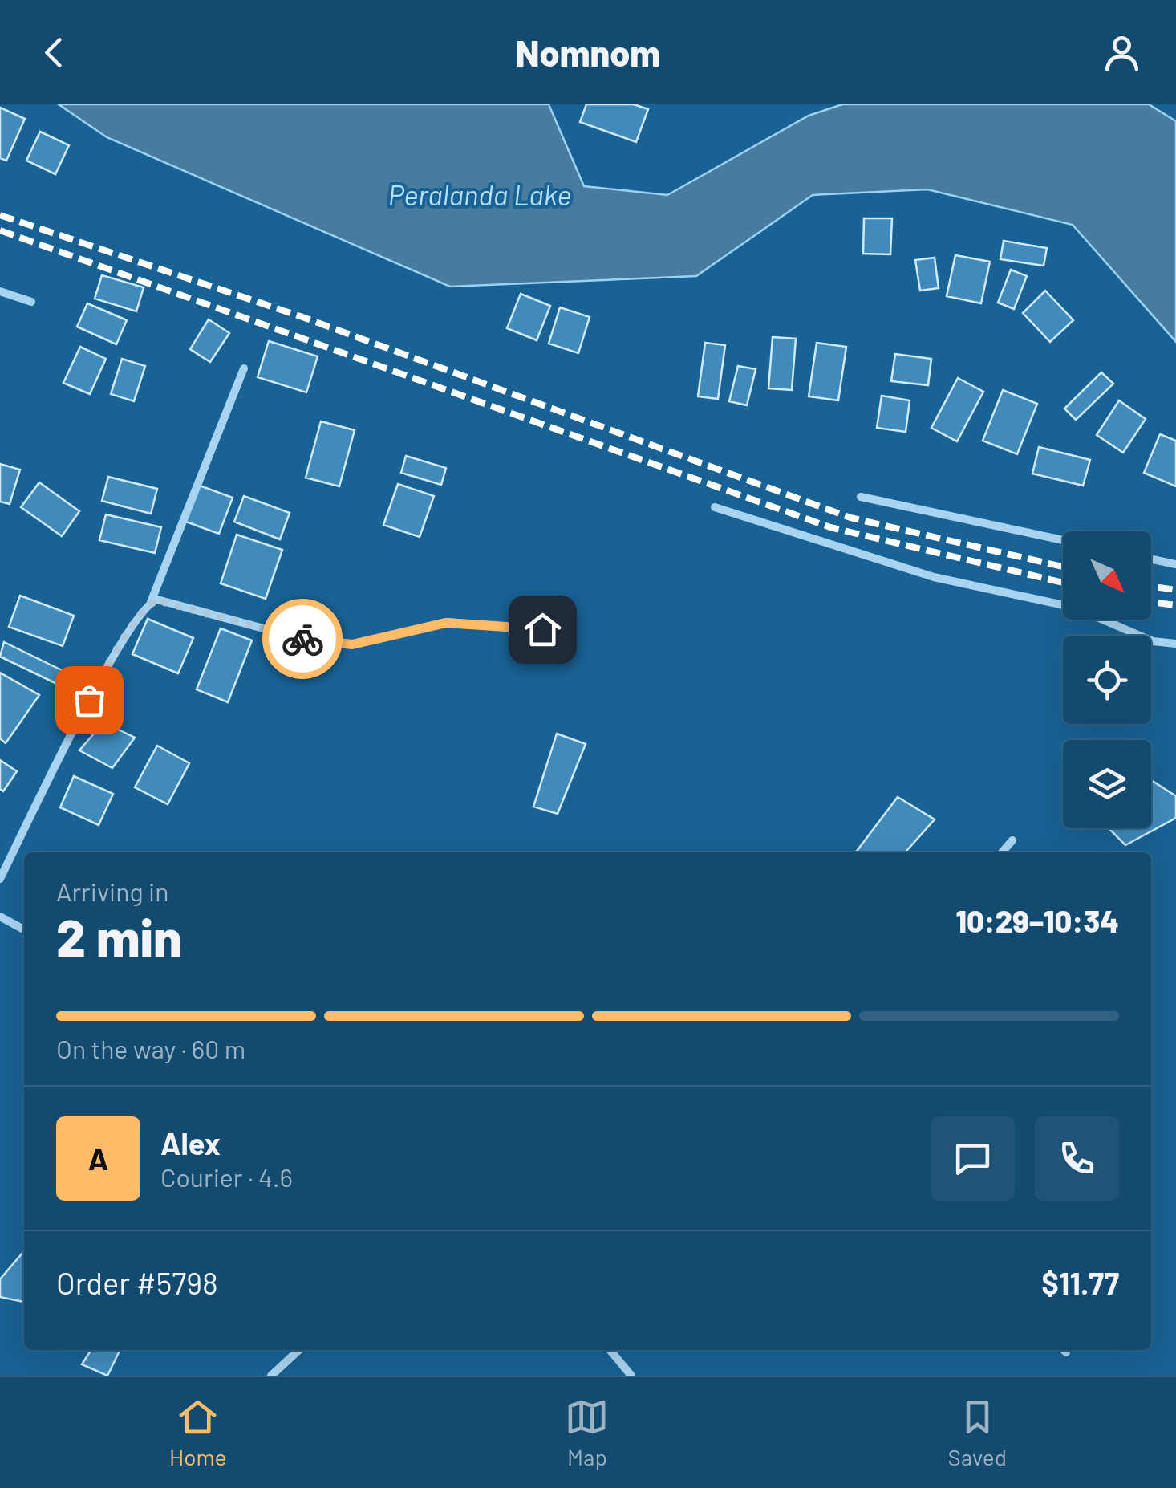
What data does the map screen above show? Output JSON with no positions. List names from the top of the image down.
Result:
{
  "water": ["Peralanda Lake"],
  "north": "bottom right",
  "page": {
    "header": "Nomnom",
    "heading": ["2 min", "Arriving in", "10:29–10:34"],
    "panel": [
      "Alex",
      "Courier · 4.6",
      "Order #5798",
      "$11.77"
    ],
    "bar": "On the way · 60 m",
    "round": "A",
    "tabs": ["Home", "Map", "Saved"]
  }
}
